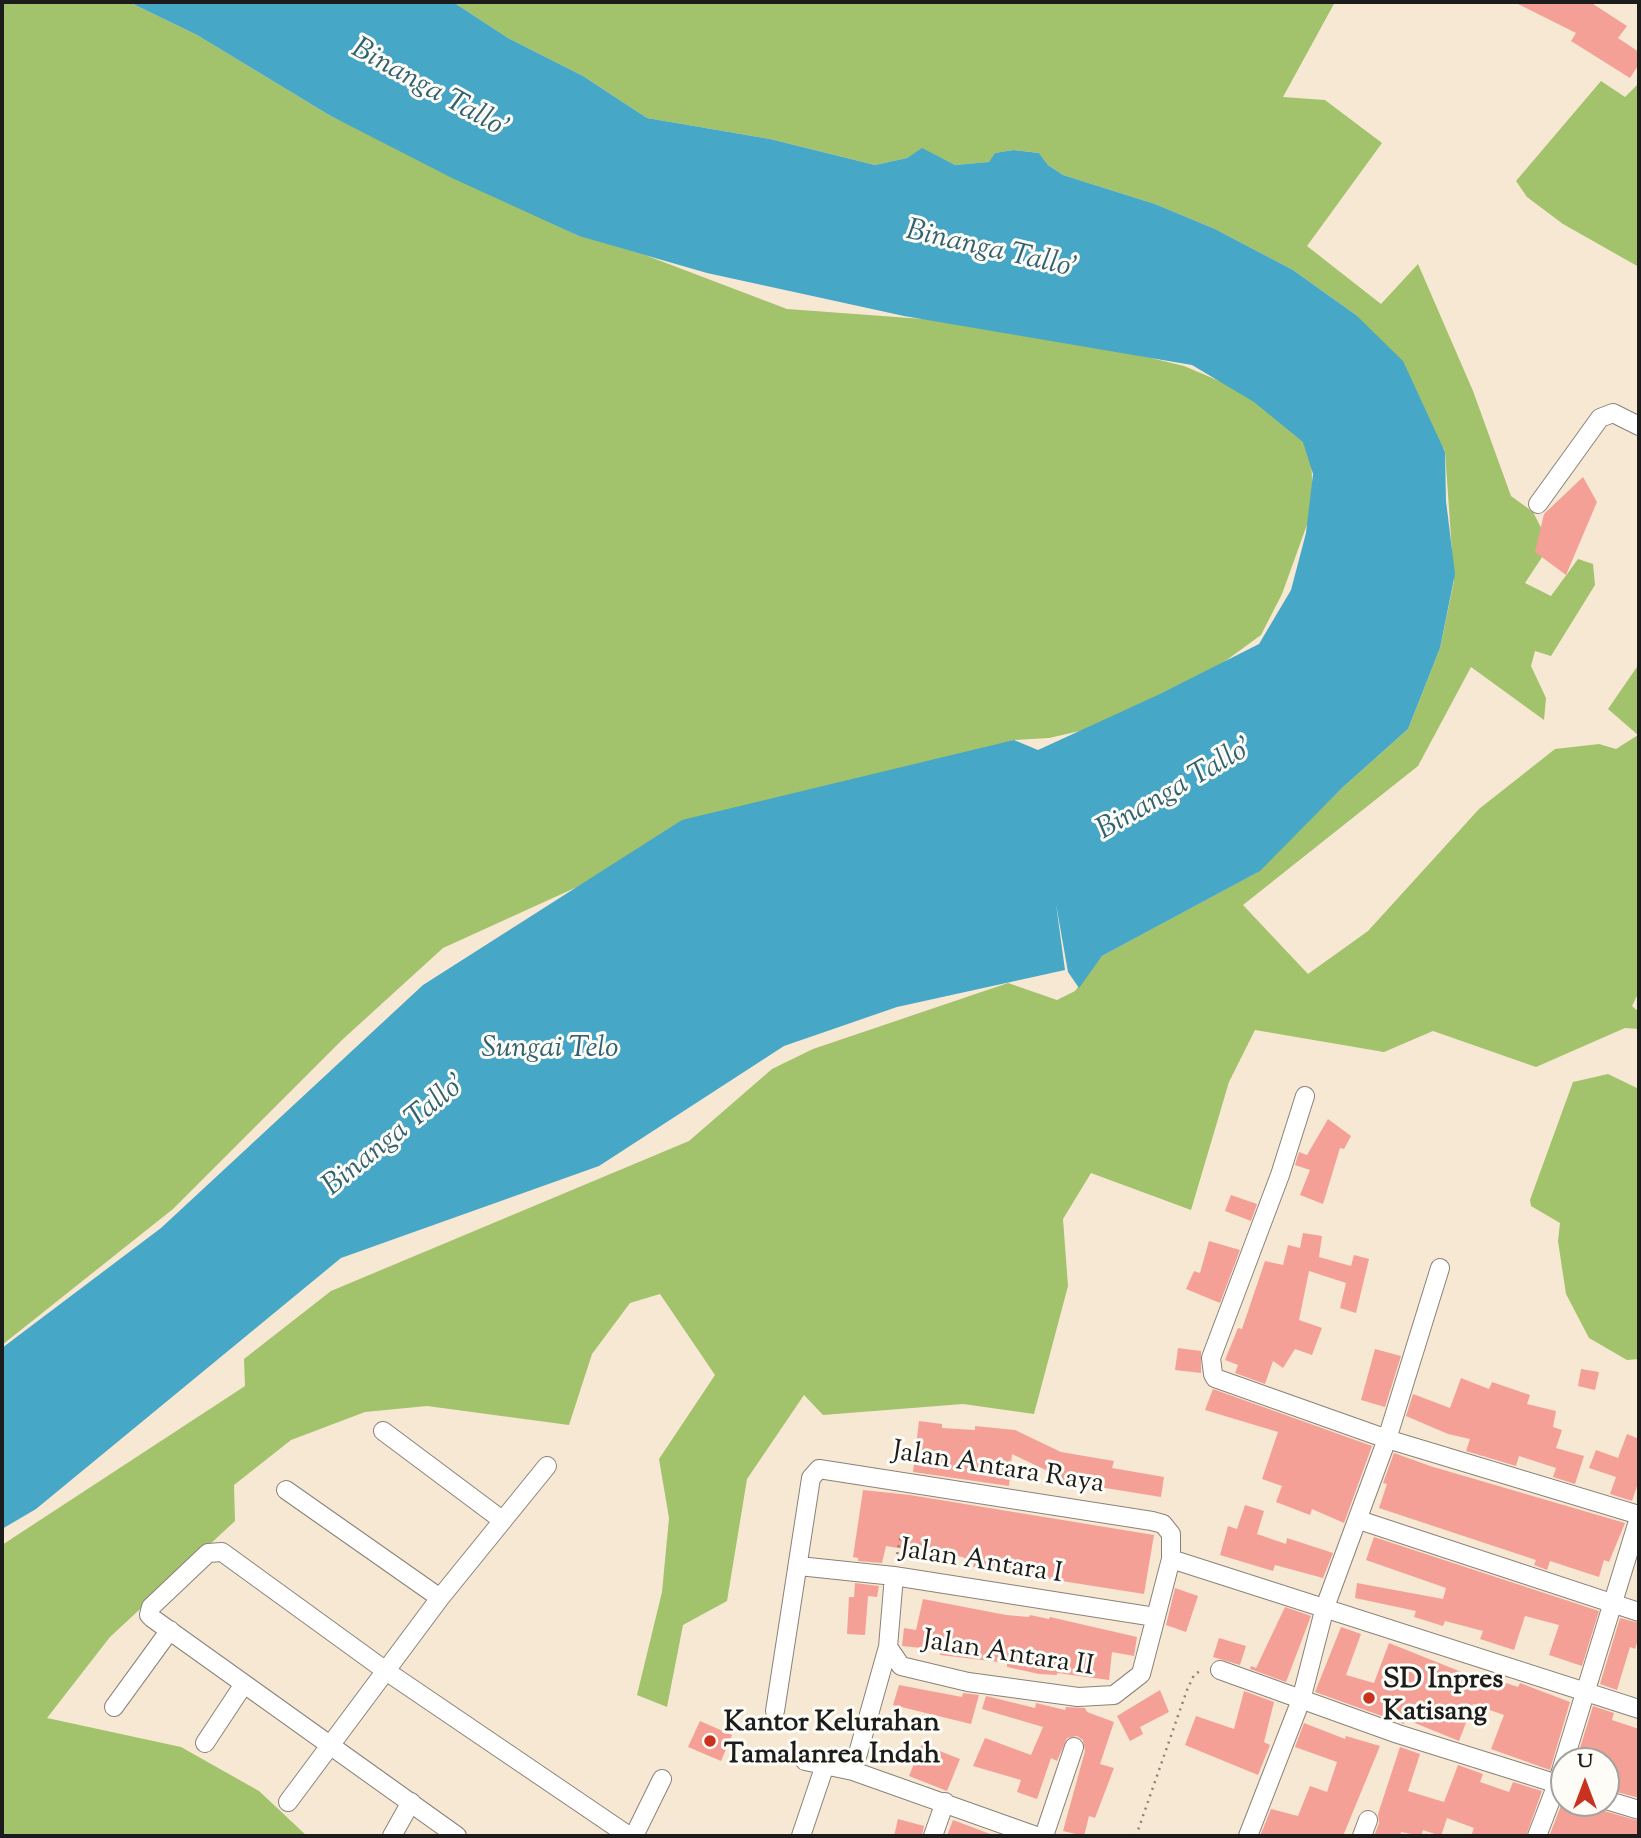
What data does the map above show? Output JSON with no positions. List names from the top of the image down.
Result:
{
  "streets": {
    "street": ["Jalan Antara Raya", "Jalan Antara I", "Jalan Antara II"]
  },
  "crossings": [
    ["Jalan Antara Raya", "Jalan Antara I"],
    ["Jalan Antara Raya", "Jalan Antara II"],
    ["Jalan Antara I", "Jalan Antara II"]
  ],
  "water": ["Binanga Tallo'", "Sungai Telo"],
  "places": ["SD Inpres Katisang", "Kantor Kelurahan Tamalanrea Indah"],
  "north": "top"
}
